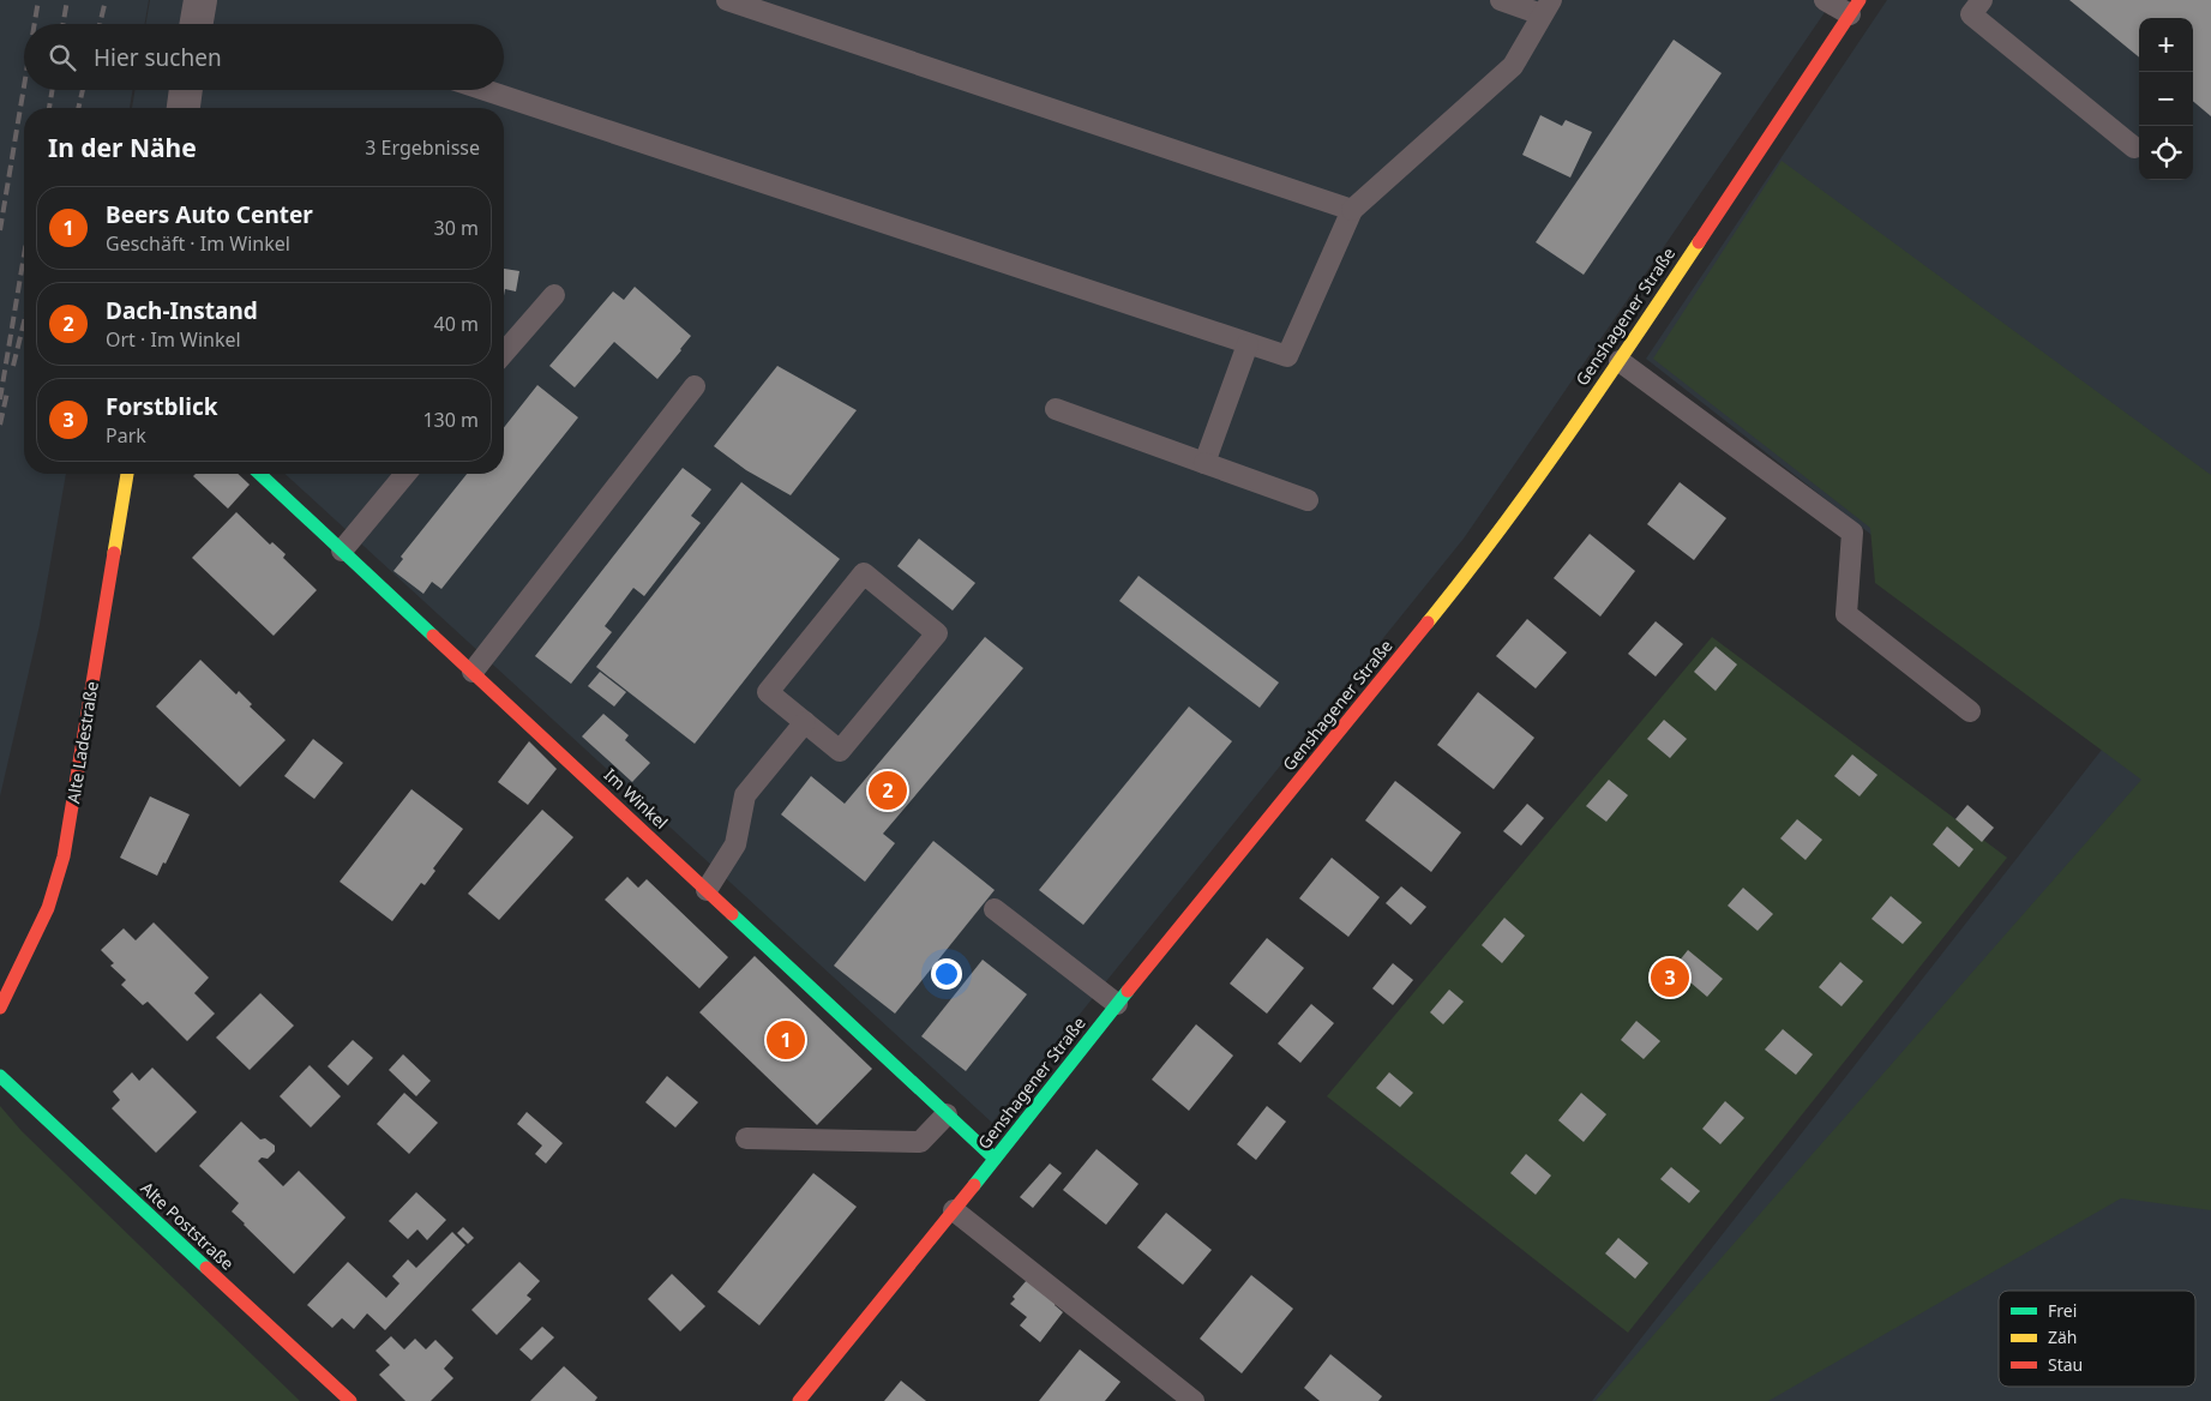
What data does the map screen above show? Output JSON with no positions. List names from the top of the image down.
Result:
{
  "streets": {
    "street": [
      "Genshagener Straße",
      "Alte Ladestraße",
      "Im Winkel",
      "Alte Poststraße"
    ]
  },
  "crossings": [
    ["Genshagener Straße", "Im Winkel"]
  ],
  "legend": ["Frei", "Zäh", "Stau"],
  "page": {
    "map_buttons": ["+", "−"],
    "search": "Hier suchen",
    "heading": ["In der Nähe", "3 Ergebnisse"],
    "list": [
      {
        "mark": "1",
        "name": "Beers Auto Center",
        "note": "Geschäft · Im Winkel",
        "value": "30 m"
      },
      {
        "mark": "2",
        "name": "Dach-Instand",
        "note": "Ort · Im Winkel",
        "value": "40 m"
      },
      {
        "mark": "3",
        "name": "Forstblick",
        "note": "Park",
        "value": "130 m"
      }
    ],
    "pins": ["2", "3", "1"]
  }
}
